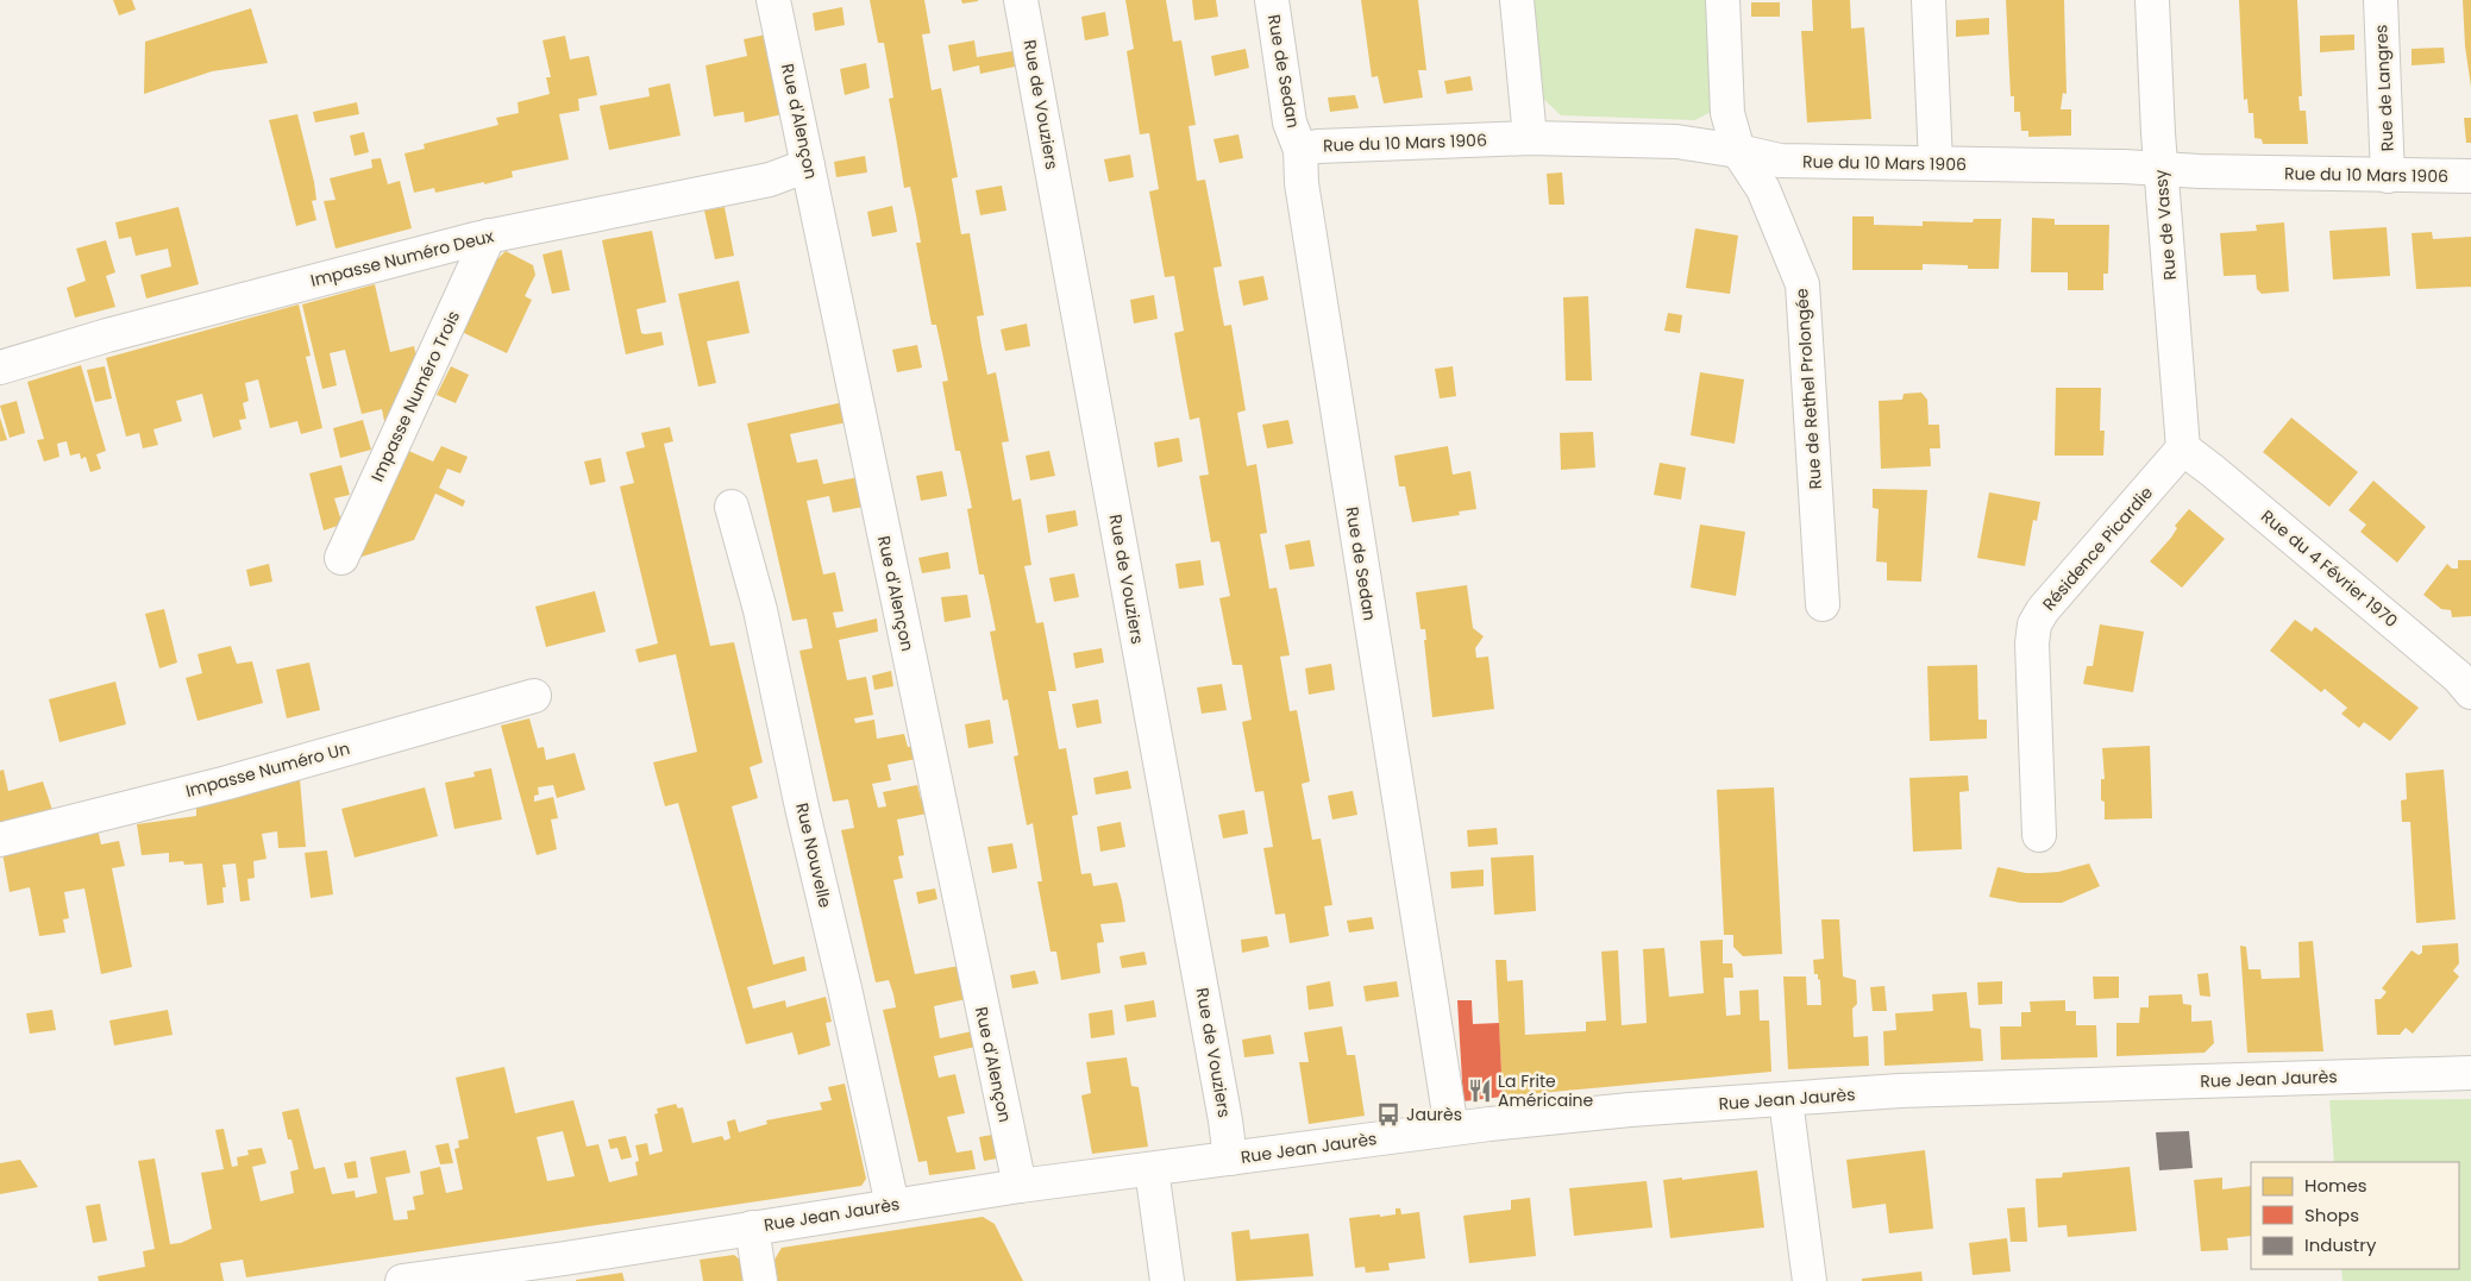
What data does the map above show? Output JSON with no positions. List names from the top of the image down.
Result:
{
  "streets": {
    "street": [
      "Rue de Sedan",
      "Rue de Langres",
      "Rue de Vouziers",
      "Rue d'Alençon",
      "Rue du 10 Mars 1906",
      "Rue de Vassy",
      "Impasse Numéro Deux",
      "Rue de Rethel Prolongée",
      "Impasse Numéro Trois",
      "Résidence Picardie",
      "Rue du 4 Février 1970",
      "Impasse Numéro Un",
      "Rue Nouvelle",
      "Rue Jean Jaurès"
    ]
  },
  "crossings": [
    ["Rue de Sedan", "Rue du 10 Mars 1906"],
    ["Rue de Sedan", "Rue Jean Jaurès"],
    ["Rue de Langres", "Rue du 10 Mars 1906"],
    ["Rue de Vouziers", "Rue Jean Jaurès"],
    ["Rue d'Alençon", "Impasse Numéro Deux"],
    ["Rue d'Alençon", "Rue Jean Jaurès"],
    ["Rue du 10 Mars 1906", "Rue de Vassy"],
    ["Rue du 10 Mars 1906", "Rue de Rethel Prolongée"],
    ["Rue de Vassy", "Résidence Picardie"],
    ["Rue de Vassy", "Rue du 4 Février 1970"],
    ["Impasse Numéro Deux", "Impasse Numéro Trois"],
    ["Résidence Picardie", "Rue du 4 Février 1970"],
    ["Rue Nouvelle", "Rue Jean Jaurès"]
  ],
  "places": {
    "restaurant": ["La Frite Américaine"],
    "bus stop": ["Jaurès"]
  },
  "legend": ["Homes", "Shops", "Industry"]
}
